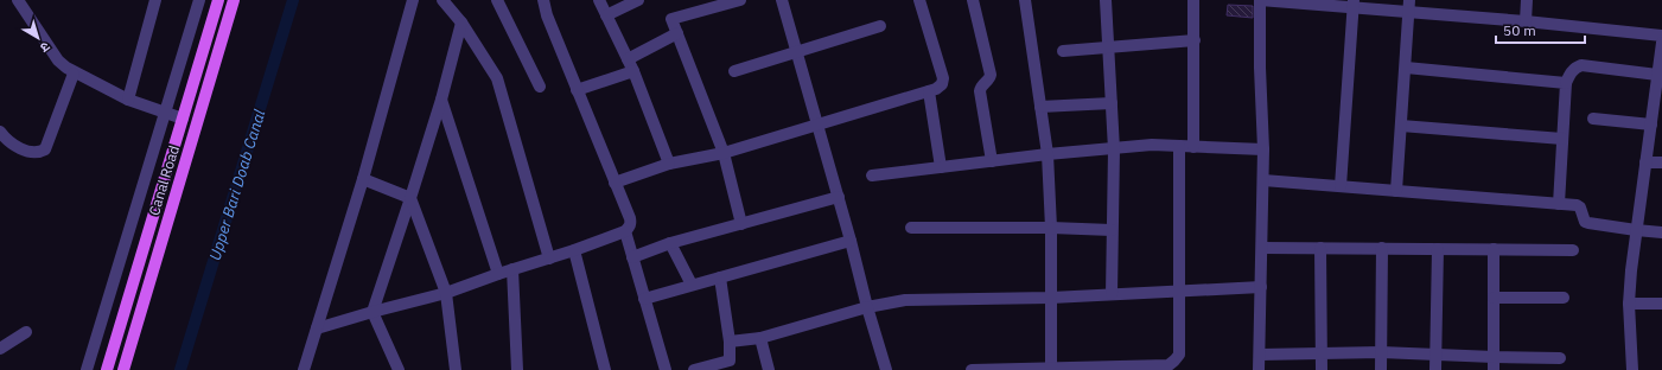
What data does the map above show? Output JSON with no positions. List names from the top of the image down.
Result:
{
  "streets": {
    "main road": ["Canal Road"]
  },
  "water": ["Upper Bari Doab Canal"],
  "scale_bar": "50 m",
  "north": "bottom right"
}
